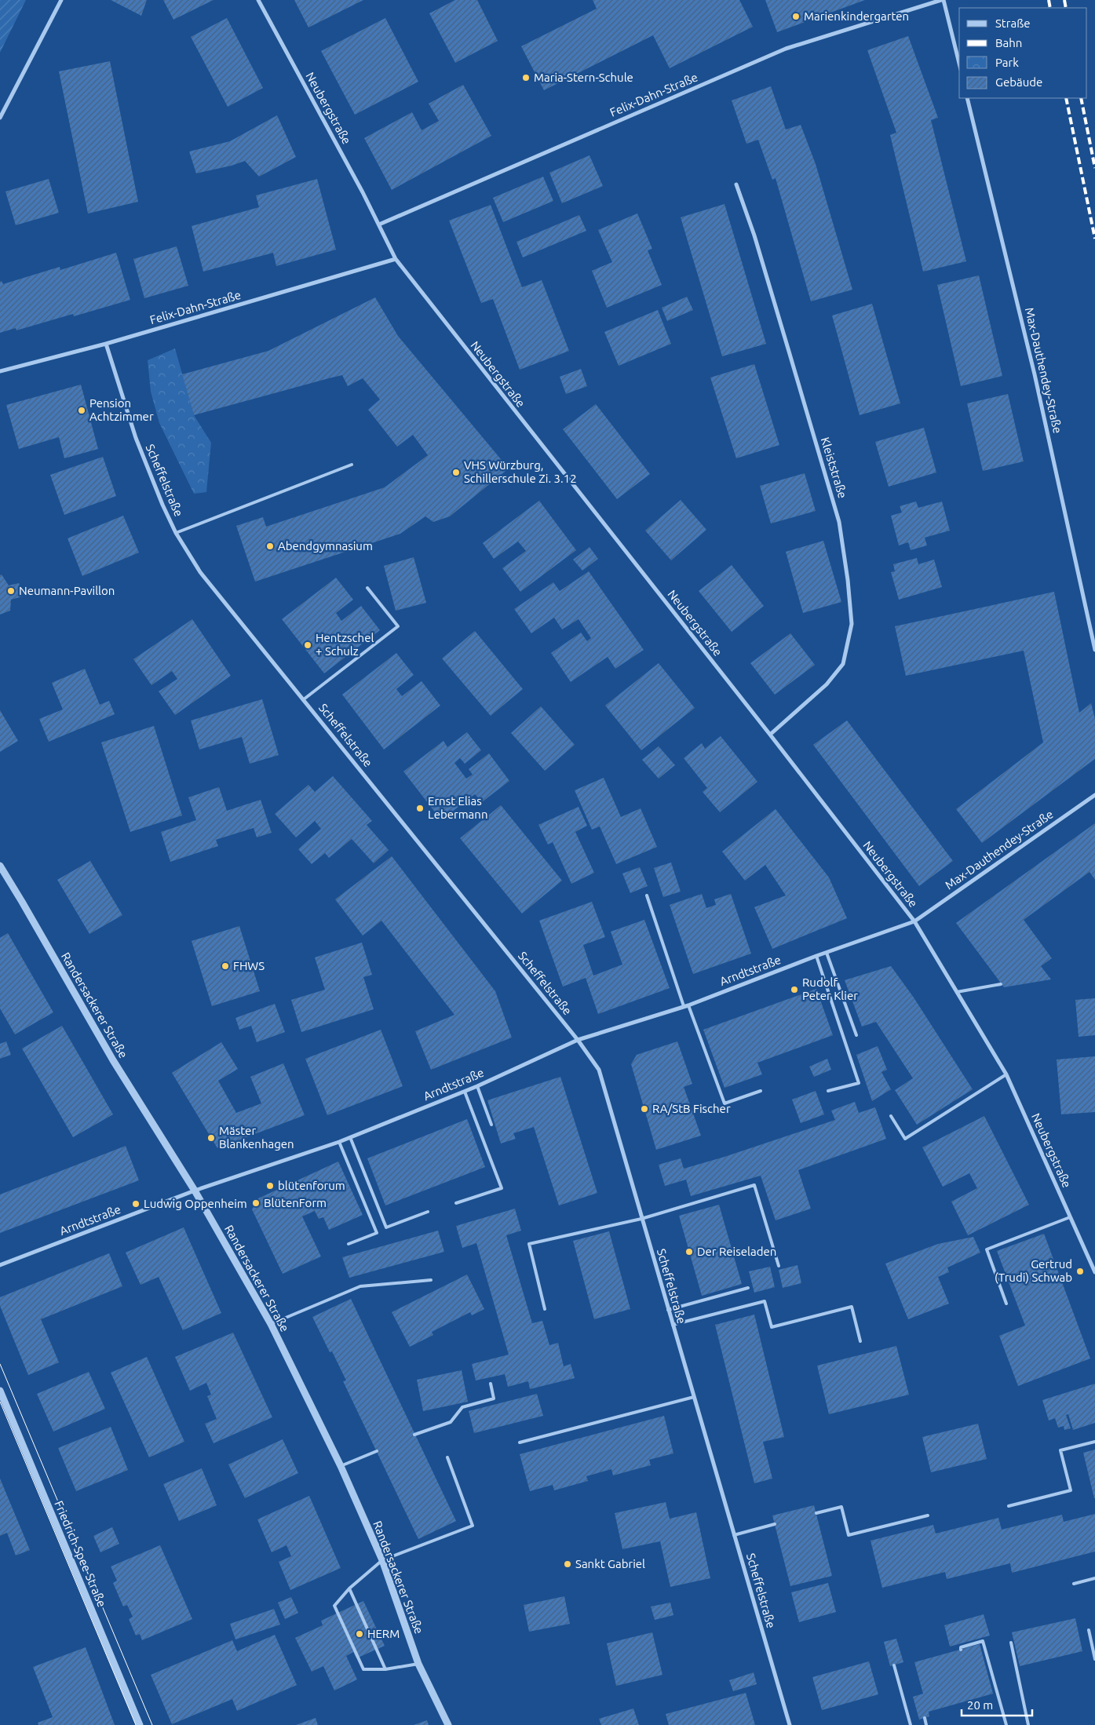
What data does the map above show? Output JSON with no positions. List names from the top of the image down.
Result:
{
  "streets": {
    "street": [
      "Felix-Dahn-Straße",
      "Neubergstraße",
      "Max-Dauthendey-Straße",
      "Kleiststraße",
      "Scheffelstraße",
      "Arndtstraße",
      "Randersackerer Straße",
      "Friedrich-Spee-Straße"
    ]
  },
  "crossings": [
    ["Felix-Dahn-Straße", "Neubergstraße"],
    ["Felix-Dahn-Straße", "Scheffelstraße"],
    ["Neubergstraße", "Max-Dauthendey-Straße"],
    ["Neubergstraße", "Kleiststraße"],
    ["Neubergstraße", "Arndtstraße"],
    ["Max-Dauthendey-Straße", "Arndtstraße"],
    ["Scheffelstraße", "Arndtstraße"],
    ["Arndtstraße", "Randersackerer Straße"]
  ],
  "places": [
    "Marienkindergarten",
    "Maria-Stern-Schule",
    "Pension Achtzimmer",
    "VHS Würzburg, Schillerschule Zi. 3.12",
    "Abendgymnasium",
    "Neumann-Pavillon",
    "Hentzschel + Schulz",
    "Ernst Elias Lebermann",
    "FHWS",
    "Rudolf Peter Klier",
    "RA/StB Fischer",
    "Mäster Blankenhagen",
    "blütenforum",
    "BlütenForm",
    "Ludwig Oppenheim",
    "Der Reiseladen",
    "Gertrud (Trudi) Schwab",
    "Sankt Gabriel",
    "HERM"
  ],
  "legend": [
    "Straße",
    "Bahn",
    "Park",
    "Gebäude"
  ],
  "scale_bar": "20 m"
}
